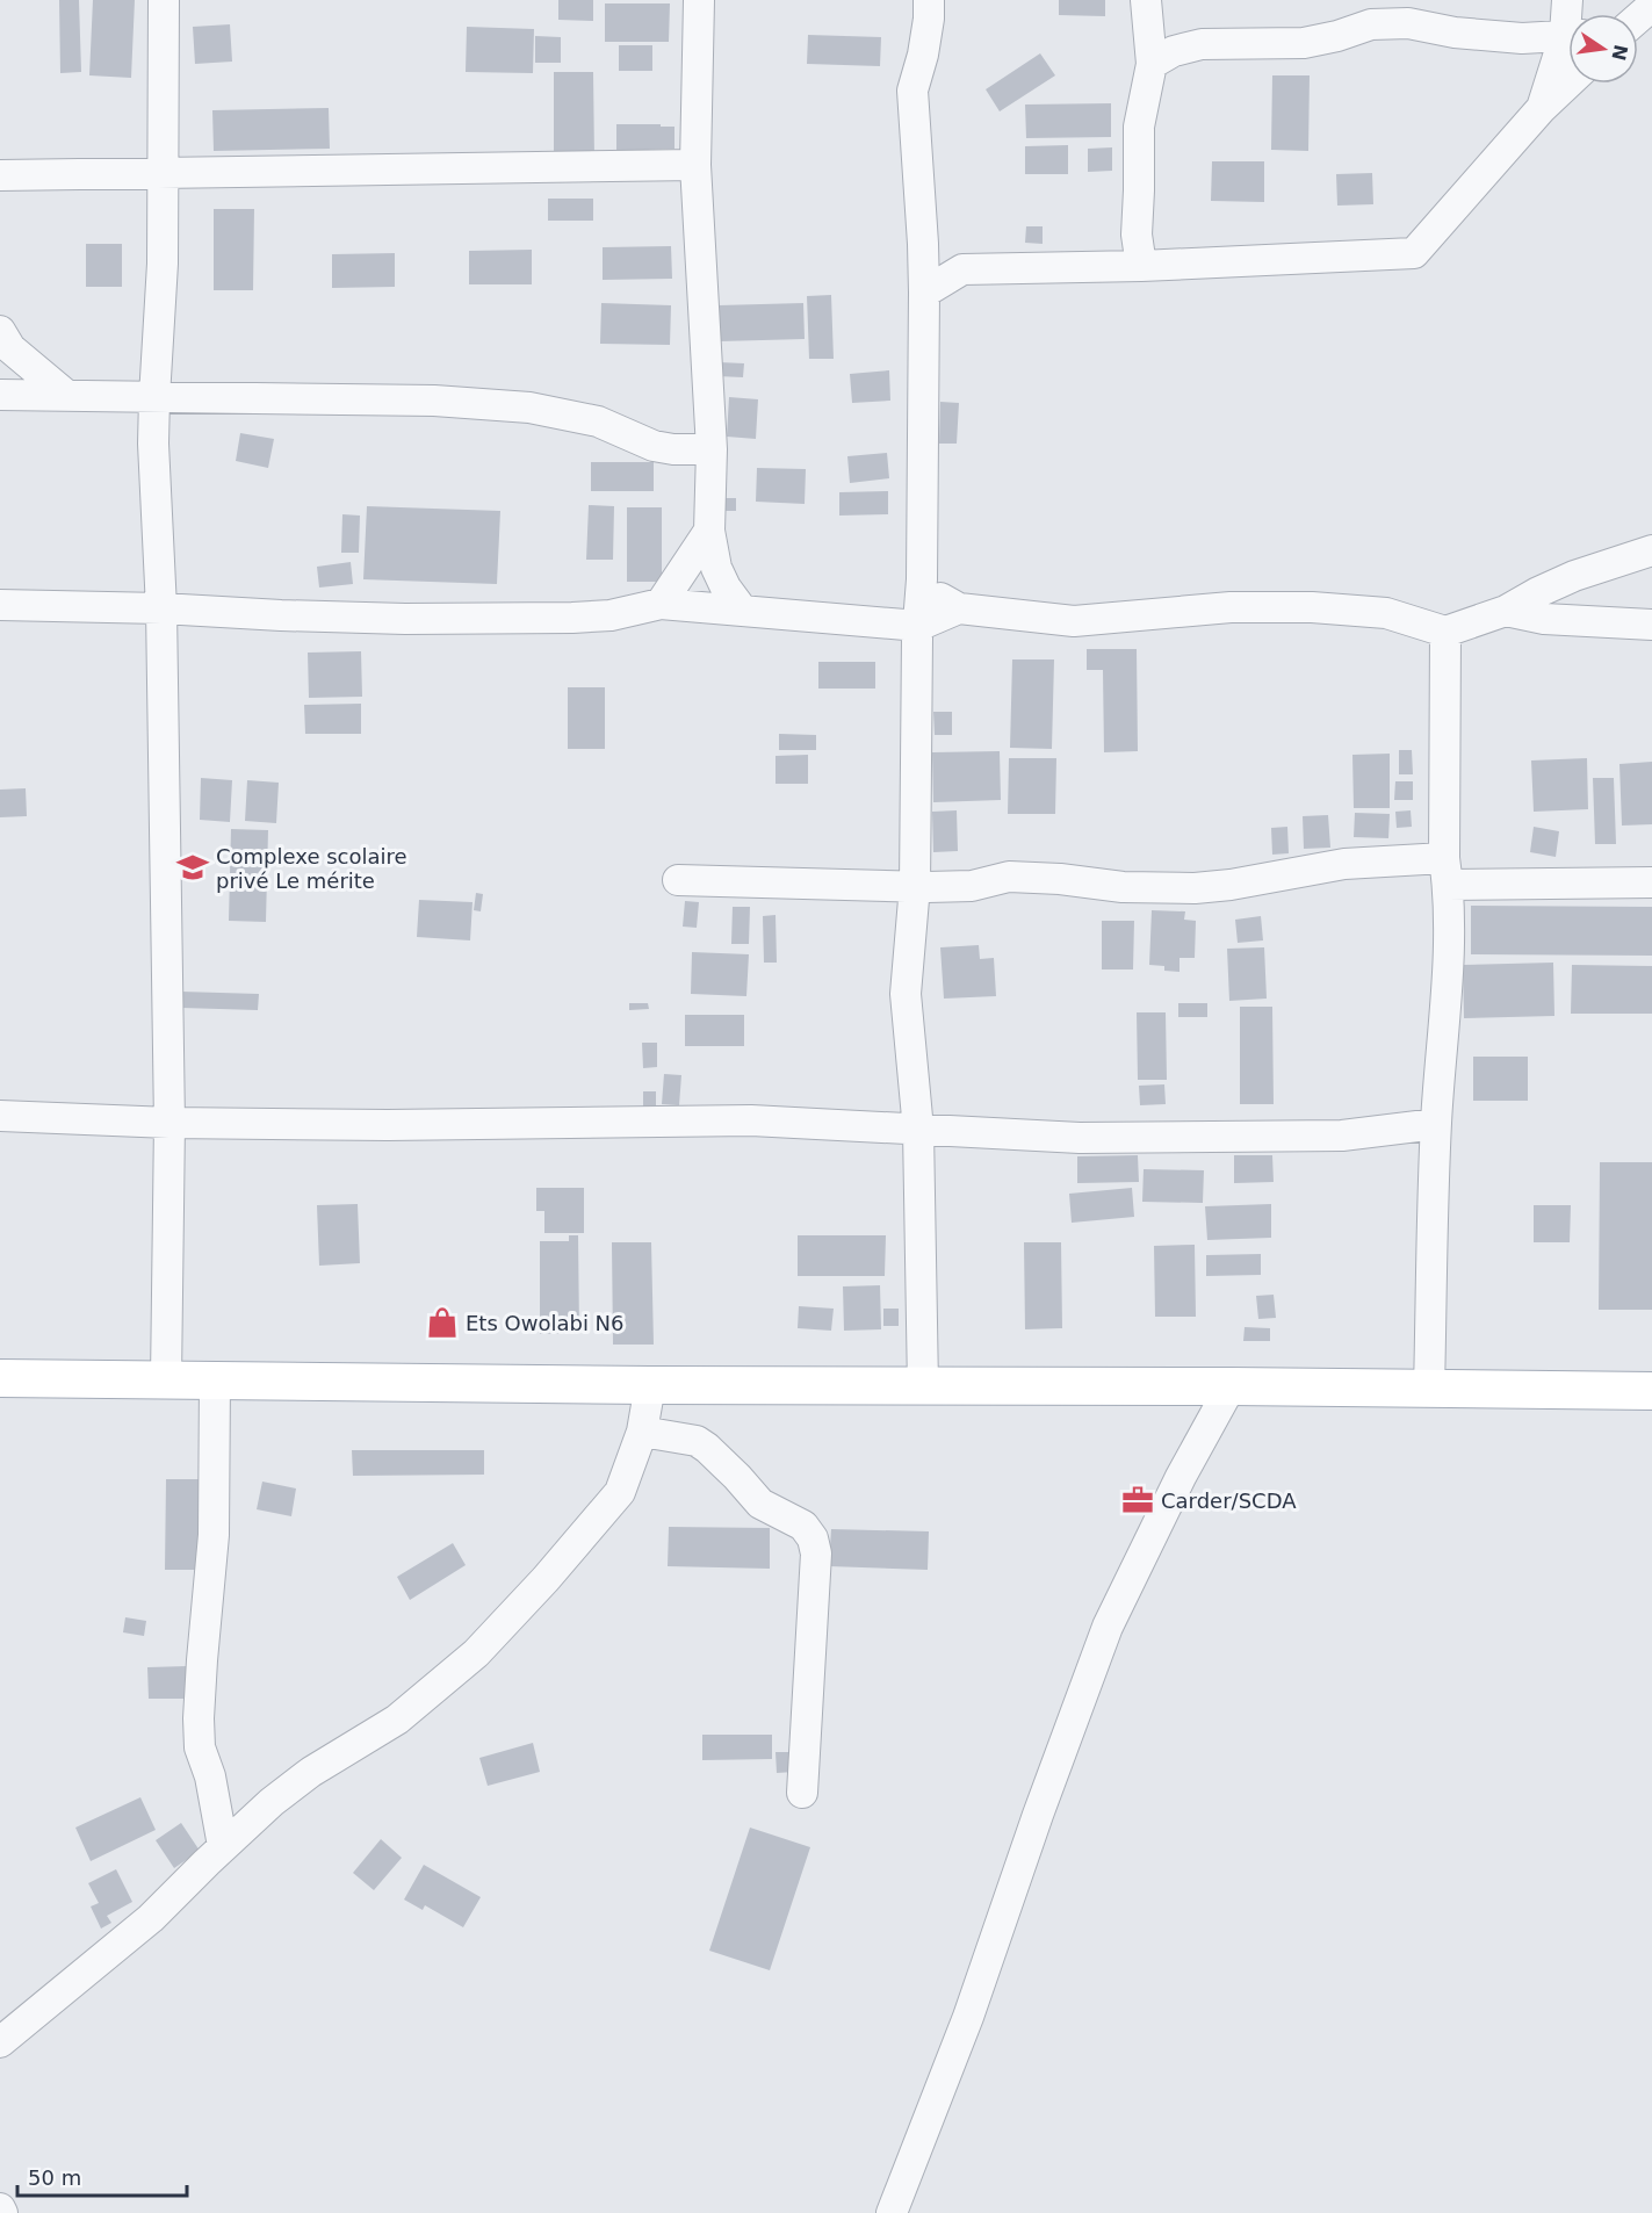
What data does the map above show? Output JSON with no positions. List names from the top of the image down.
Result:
{
  "places": {
    "school or university": ["Complexe scolaire privé Le mérite"],
    "shop": ["Ets Owolabi N6"],
    "office": ["Carder/SCDA"]
  },
  "scale_bar": "50 m",
  "north": "right"
}
